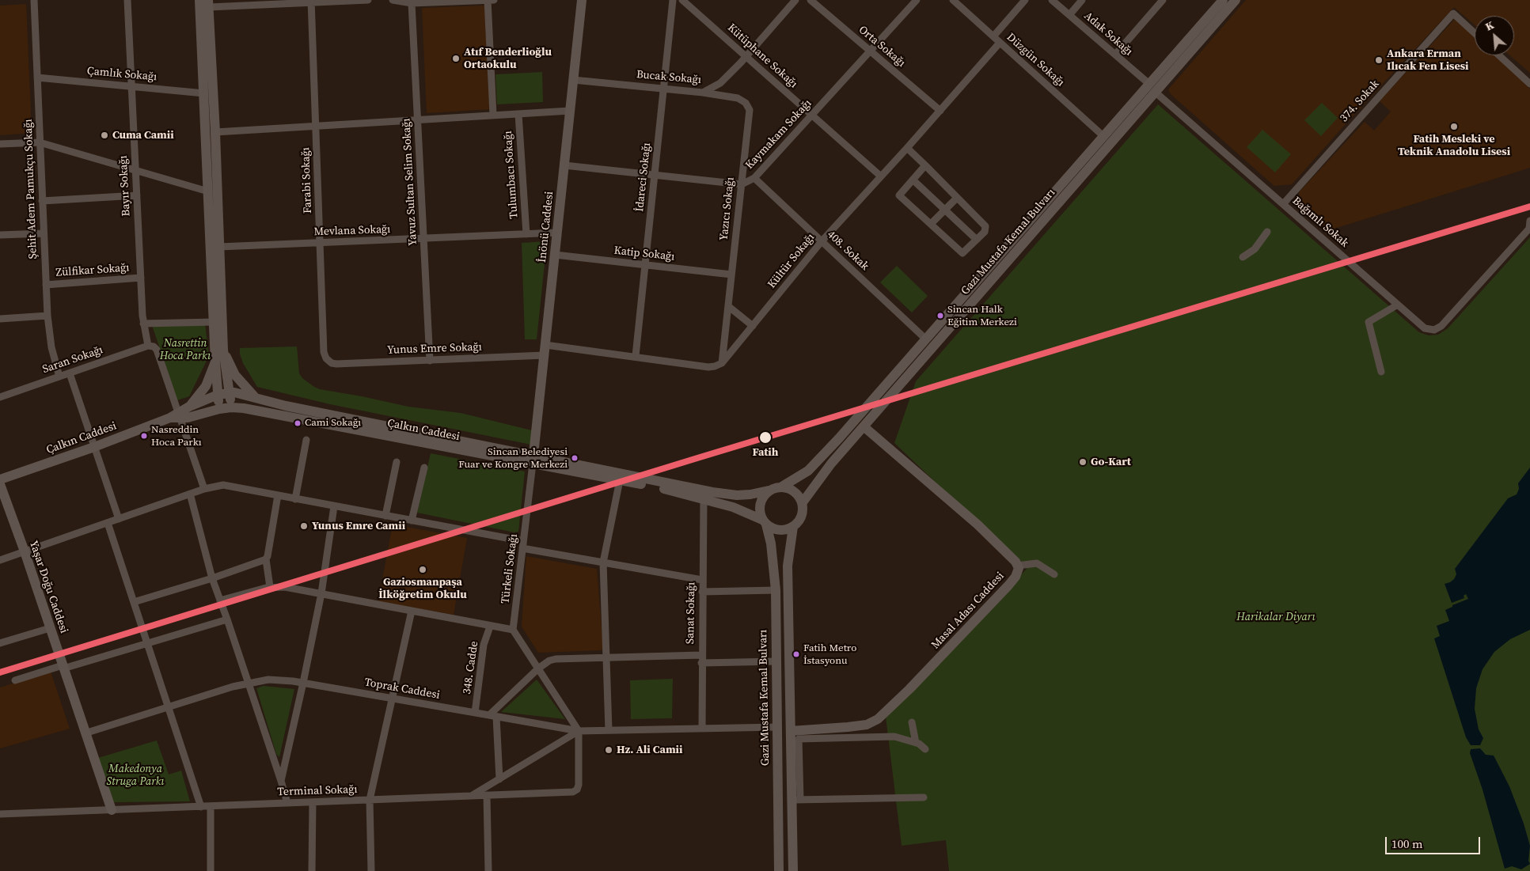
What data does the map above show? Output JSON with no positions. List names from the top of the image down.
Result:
{
  "streets": {
    "main road": [
      "İnönü Caddesi",
      "Gazi Mustafa Kemal Bulvarı",
      "Çalkın Caddesi",
      "Yaşar Doğu Caddesi",
      "Masal Adası Caddesi"
    ],
    "street": [
      "Adak Sokağı",
      "Orta Sokağı",
      "Kütüphane Sokağı",
      "Düzgün Sokağı",
      "Çamlık Sokağı",
      "Bucak Sokağı",
      "374. Sokak",
      "Kaymakam Sokağı",
      "Tulumbacı Sokağı",
      "İdareci Sokağı",
      "Farabi Sokağı",
      "Yavuz Sultan Selim Sokağı",
      "Bayır Sokağı",
      "Şehit Adem Pamukçu Sokağı",
      "Yazıcı Sokağı",
      "Bağımlı Sokak",
      "Mevlana Sokağı",
      "408. Sokak",
      "Katip Sokağı",
      "Kültür Sokağı",
      "Zülfikar Sokağı",
      "Yunus Emre Sokağı",
      "Saran Sokağı",
      "Türkeli Sokağı",
      "Sanat Sokağı",
      "348. Cadde",
      "Toprak Caddesi",
      "Terminal Sokağı"
    ]
  },
  "crossings": [
    ["Adak Sokağı", "Bağımlı Sokak"],
    ["Adak Sokağı", "Gazi Mustafa Kemal Bulvarı"],
    ["Orta Sokağı", "Kaymakam Sokağı"],
    ["Orta Sokağı", "Kültür Sokağı"],
    ["Kütüphane Sokağı", "Bucak Sokağı"],
    ["Kütüphane Sokağı", "Kaymakam Sokağı"],
    ["Kütüphane Sokağı", "Kültür Sokağı"],
    ["Düzgün Sokağı", "Gazi Mustafa Kemal Bulvarı"],
    ["Düzgün Sokağı", "Kültür Sokağı"],
    ["Çamlık Sokağı", "Bayır Sokağı"],
    ["Çamlık Sokağı", "Şehit Adem Pamukçu Sokağı"],
    ["Bucak Sokağı", "İdareci Sokağı"],
    ["Bucak Sokağı", "Yazıcı Sokağı"],
    ["Bucak Sokağı", "İnönü Caddesi"],
    ["374. Sokak", "Bağımlı Sokak"],
    ["Kaymakam Sokağı", "Yazıcı Sokağı"],
    ["Kaymakam Sokağı", "408. Sokak"],
    ["Tulumbacı Sokağı", "Mevlana Sokağı"],
    ["İdareci Sokağı", "Katip Sokağı"],
    ["Farabi Sokağı", "Mevlana Sokağı"],
    ["Farabi Sokağı", "Yunus Emre Sokağı"],
    ["Yavuz Sultan Selim Sokağı", "Mevlana Sokağı"],
    ["Yavuz Sultan Selim Sokağı", "Yunus Emre Sokağı"],
    ["Bayır Sokağı", "Zülfikar Sokağı"],
    ["Bayır Sokağı", "Saran Sokağı"],
    ["Bayır Sokağı", "Çalkın Caddesi"],
    ["Şehit Adem Pamukçu Sokağı", "Zülfikar Sokağı"],
    ["Şehit Adem Pamukçu Sokağı", "Saran Sokağı"],
    ["Yazıcı Sokağı", "Katip Sokağı"],
    ["Yazıcı Sokağı", "Kültür Sokağı"],
    ["Bağımlı Sokak", "Gazi Mustafa Kemal Bulvarı"],
    ["İnönü Caddesi", "Mevlana Sokağı"],
    ["İnönü Caddesi", "Katip Sokağı"],
    ["İnönü Caddesi", "Yunus Emre Sokağı"],
    ["İnönü Caddesi", "Çalkın Caddesi"],
    ["İnönü Caddesi", "Türkeli Sokağı"],
    ["Gazi Mustafa Kemal Bulvarı", "408. Sokak"],
    ["Gazi Mustafa Kemal Bulvarı", "Çalkın Caddesi"],
    ["Gazi Mustafa Kemal Bulvarı", "Toprak Caddesi"],
    ["408. Sokak", "Kültür Sokağı"],
    ["Çalkın Caddesi", "Türkeli Sokağı"],
    ["Çalkın Caddesi", "Sanat Sokağı"],
    ["Yaşar Doğu Caddesi", "Toprak Caddesi"],
    ["Yaşar Doğu Caddesi", "Terminal Sokağı"],
    ["Sanat Sokağı", "Toprak Caddesi"],
    ["348. Cadde", "Toprak Caddesi"],
    ["Toprak Caddesi", "Terminal Sokağı"]
  ],
  "parks": ["Nasrettin Hoca Parkı", "Harikalar Diyarı", "Makedonya Struga Parkı"],
  "places": [
    "Atıf Benderlioğlu Ortaokulu",
    "Ankara Erman Ilıcak Fen Lisesi",
    "Fatih Mesleki ve Teknik Anadolu Lisesi",
    "Cuma Camii",
    "Sincan Halk Eğitim Merkezi",
    "Cami Sokağı",
    "Nasreddin Hoca Parkı",
    "Fatih",
    "Sincan Belediyesi Fuar ve Kongre Merkezi",
    "Go-Kart",
    "Yunus Emre Camii",
    "Gaziosmanpaşa İlköğretim Okulu",
    "Fatih Metro İstasyonu",
    "Hz. Ali Camii"
  ],
  "scale_bar": "100 m",
  "north": "top left"
}
